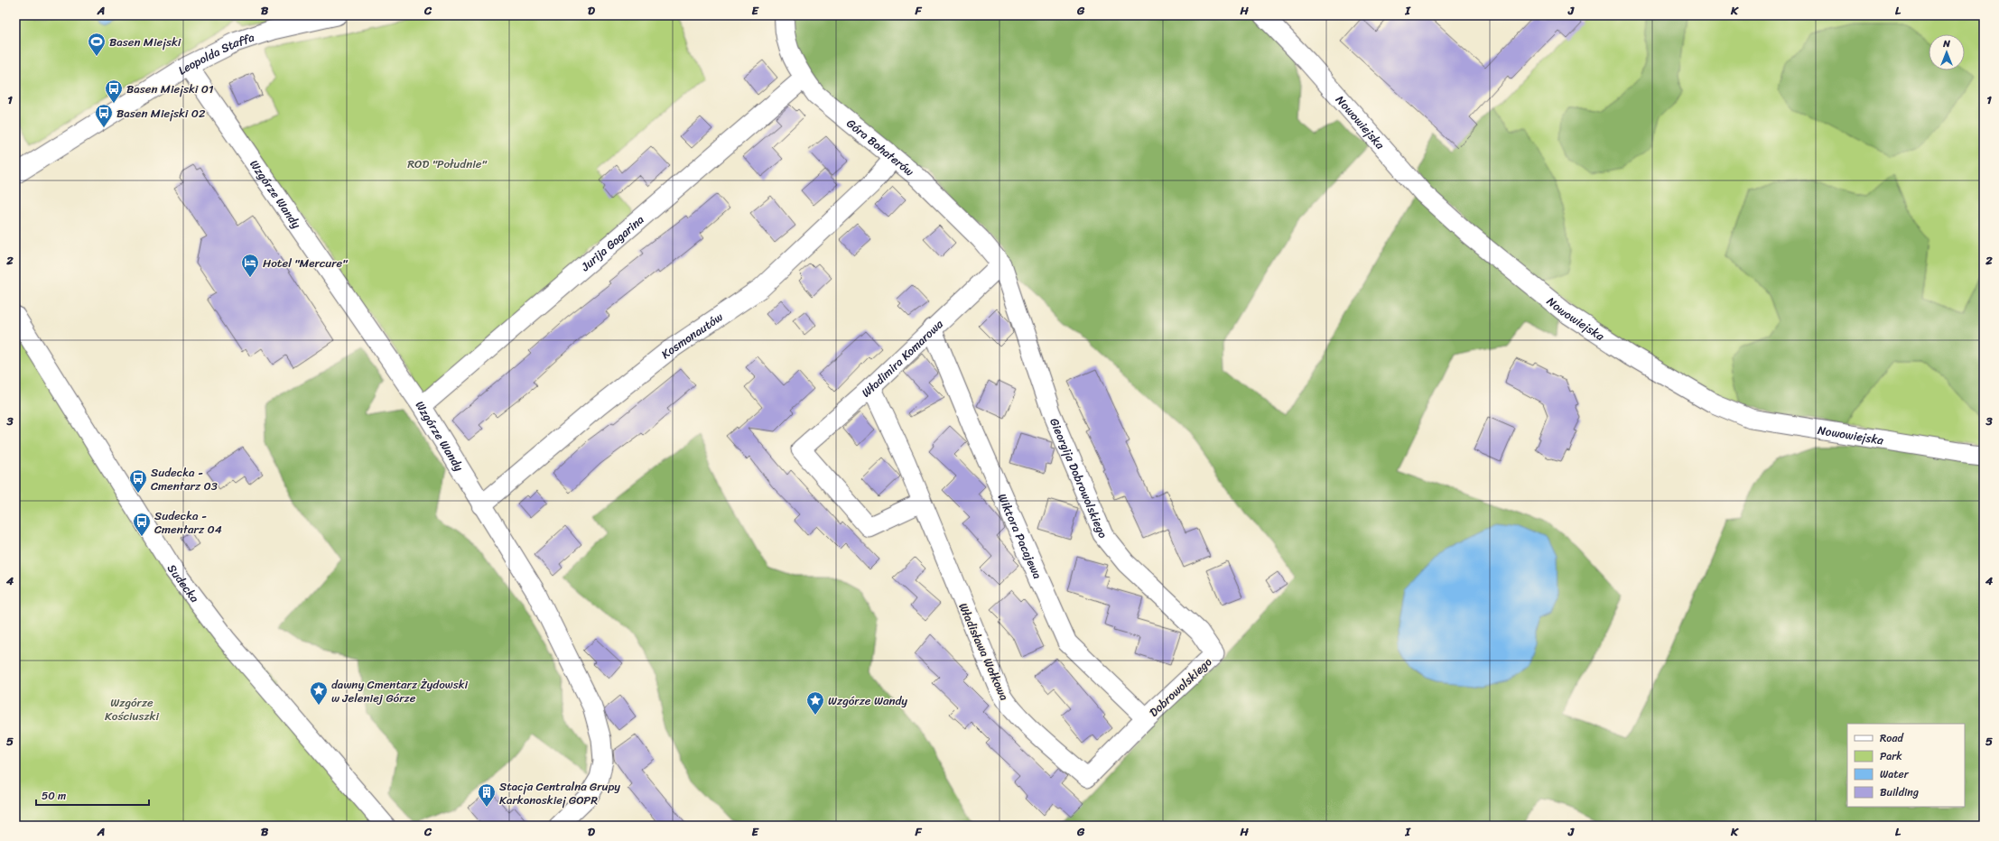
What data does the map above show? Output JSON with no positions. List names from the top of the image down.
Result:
{
  "streets": {
    "street": [
      "Leopolda Staffa",
      "Nowowiejska",
      "Góra Bohaterów",
      "Wzgórze Wandy",
      "Jurija Gagarina",
      "Kosmonautów",
      "Władimira Komarowa",
      "Gieorgija Dobrowolskiego",
      "Wiktora Pacajewa",
      "Sudecka",
      "Władisława Wołkowa",
      "Dobrowolskiego"
    ]
  },
  "crossings": [
    ["Leopolda Staffa", "Wzgórze Wandy"],
    ["Góra Bohaterów", "Jurija Gagarina"],
    ["Góra Bohaterów", "Kosmonautów"],
    ["Góra Bohaterów", "Władimira Komarowa"],
    ["Góra Bohaterów", "Gieorgija Dobrowolskiego"],
    ["Wzgórze Wandy", "Jurija Gagarina"],
    ["Wzgórze Wandy", "Kosmonautów"],
    ["Władimira Komarowa", "Gieorgija Dobrowolskiego"],
    ["Władimira Komarowa", "Wiktora Pacajewa"],
    ["Władimira Komarowa", "Władisława Wołkowa"],
    ["Gieorgija Dobrowolskiego", "Dobrowolskiego"],
    ["Wiktora Pacajewa", "Władisława Wołkowa"],
    ["Wiktora Pacajewa", "Dobrowolskiego"],
    ["Władisława Wołkowa", "Dobrowolskiego"]
  ],
  "parks": ["ROD \"Południe\"", "Wzgórze Kościuszki"],
  "places": {
    "sports": ["Basen Miejski"],
    "bus stop": [
      "Basen Miejski 01",
      "Basen Miejski 02",
      "Sudecka - Cmentarz 03",
      "Sudecka - Cmentarz 04"
    ],
    "hotel": ["Hotel \"Mercure\""],
    "place": ["dawny Cmentarz Żydowski w Jeleniej Górze", "Wzgórze Wandy"],
    "building": ["Stacja Centralna Grupy Karkonoskiej GOPR"]
  },
  "legend": [
    "Road",
    "Park",
    "Water",
    "Building"
  ],
  "scale_bar": "50 m",
  "north": "top",
  "grid": {
    "columns": [
      "A",
      "B",
      "C",
      "D",
      "E",
      "F",
      "G",
      "H",
      "I",
      "J",
      "K",
      "L"
    ],
    "rows": [
      "1",
      "2",
      "3",
      "4",
      "5"
    ]
  }
}
